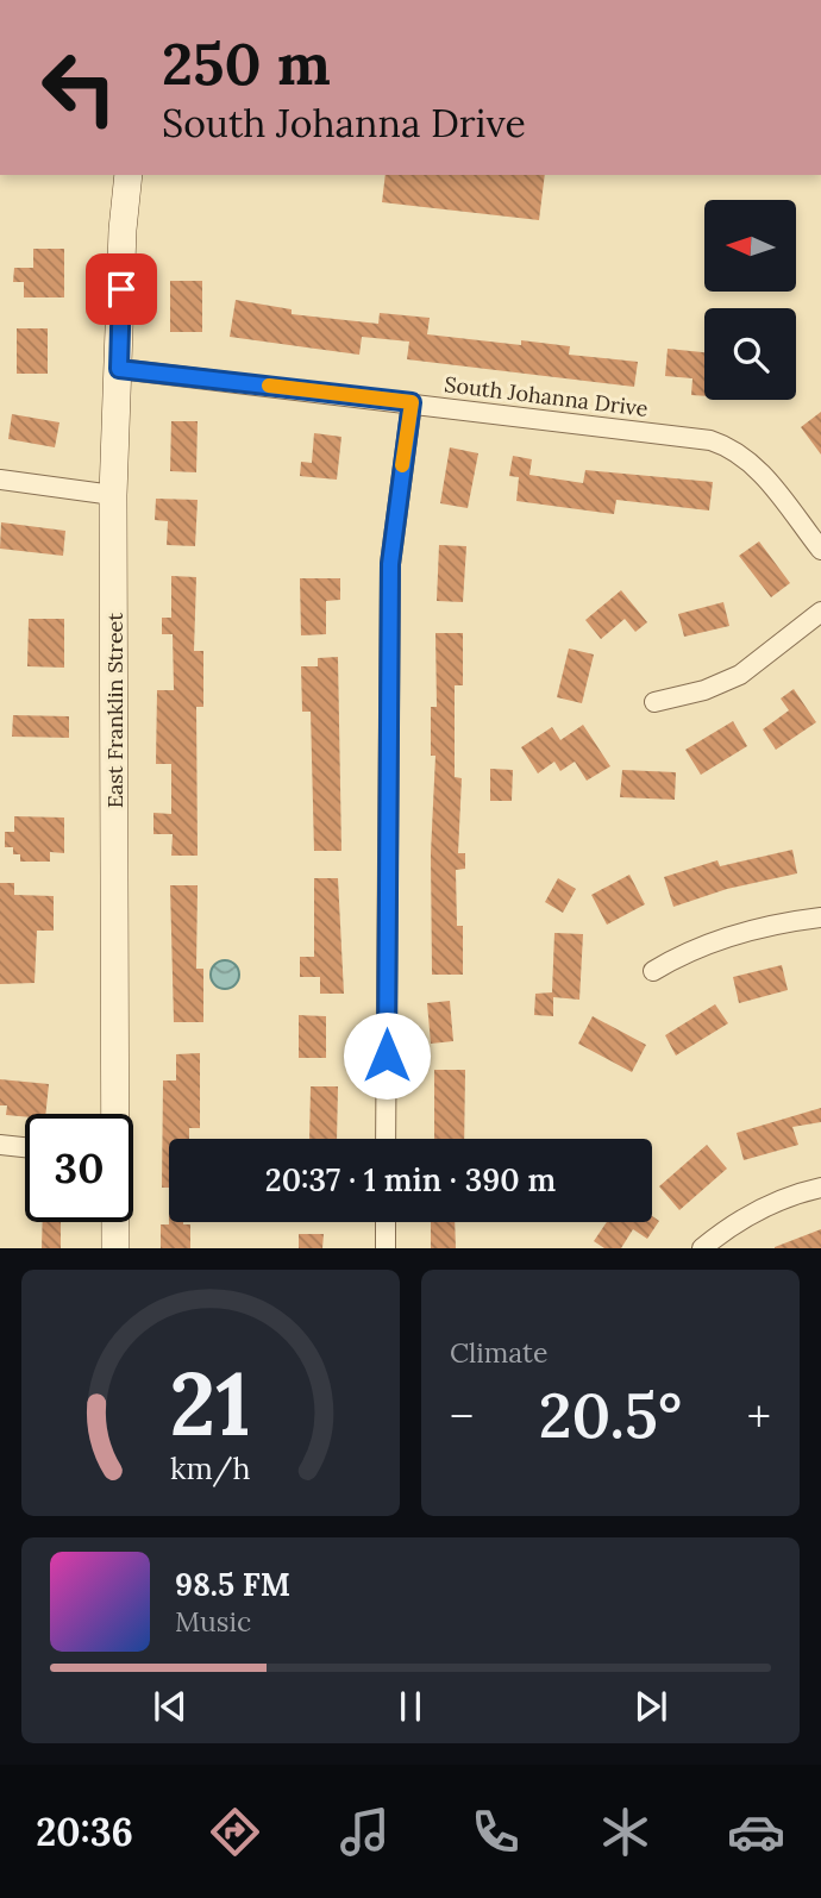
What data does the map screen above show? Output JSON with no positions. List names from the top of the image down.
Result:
{
  "streets": {
    "street": ["South Johanna Drive", "East Franklin Street"]
  },
  "crossings": [
    ["South Johanna Drive", "East Franklin Street"]
  ],
  "north": "left",
  "page": {
    "turn": ["250 m", "South Johanna Drive"],
    "limit": "30",
    "trip": "20:37 · 1 min · 390 m",
    "tile": "Climate",
    "heat": ["−", "20.5°", "+"],
    "song": ["98.5 FM", "Music"],
    "tabs": "20:36",
    "gauge": ["21", "km/h"]
  }
}
